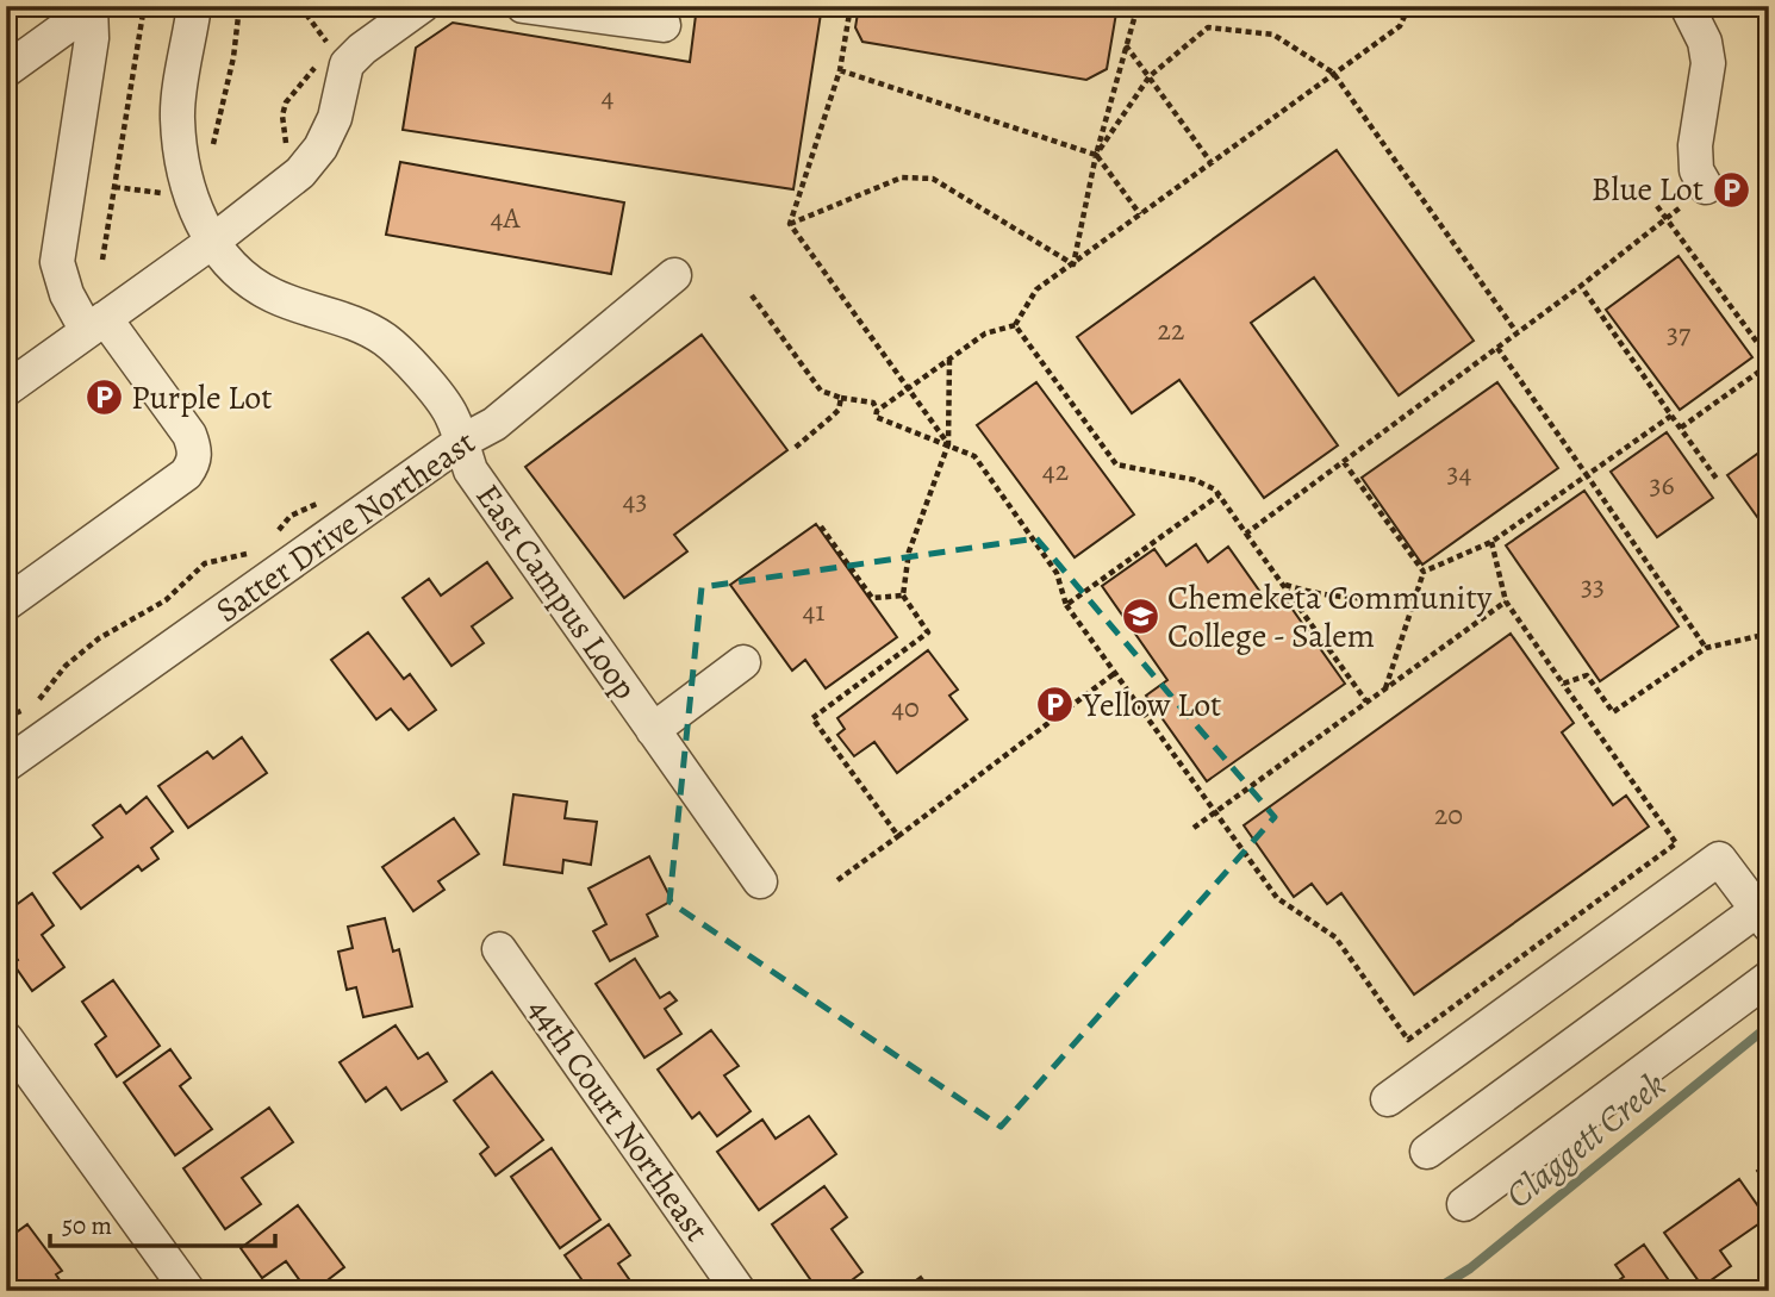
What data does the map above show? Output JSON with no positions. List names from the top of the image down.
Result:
{
  "streets": {
    "street": ["Satter Drive Northeast", "East Campus Loop", "44th Court Northeast"]
  },
  "crossings": [
    ["Satter Drive Northeast", "East Campus Loop"]
  ],
  "water": ["Claggett Creek"],
  "places": {
    "parking": ["Blue Lot", "Purple Lot", "Yellow Lot"],
    "school or university": ["Chemeketa Community College - Salem"]
  },
  "house_numbers": [
    "4",
    "4A",
    "22",
    "37",
    "42",
    "34",
    "36",
    "43",
    "33",
    "41",
    "40",
    "20"
  ],
  "scale_bar": "50 m"
}
